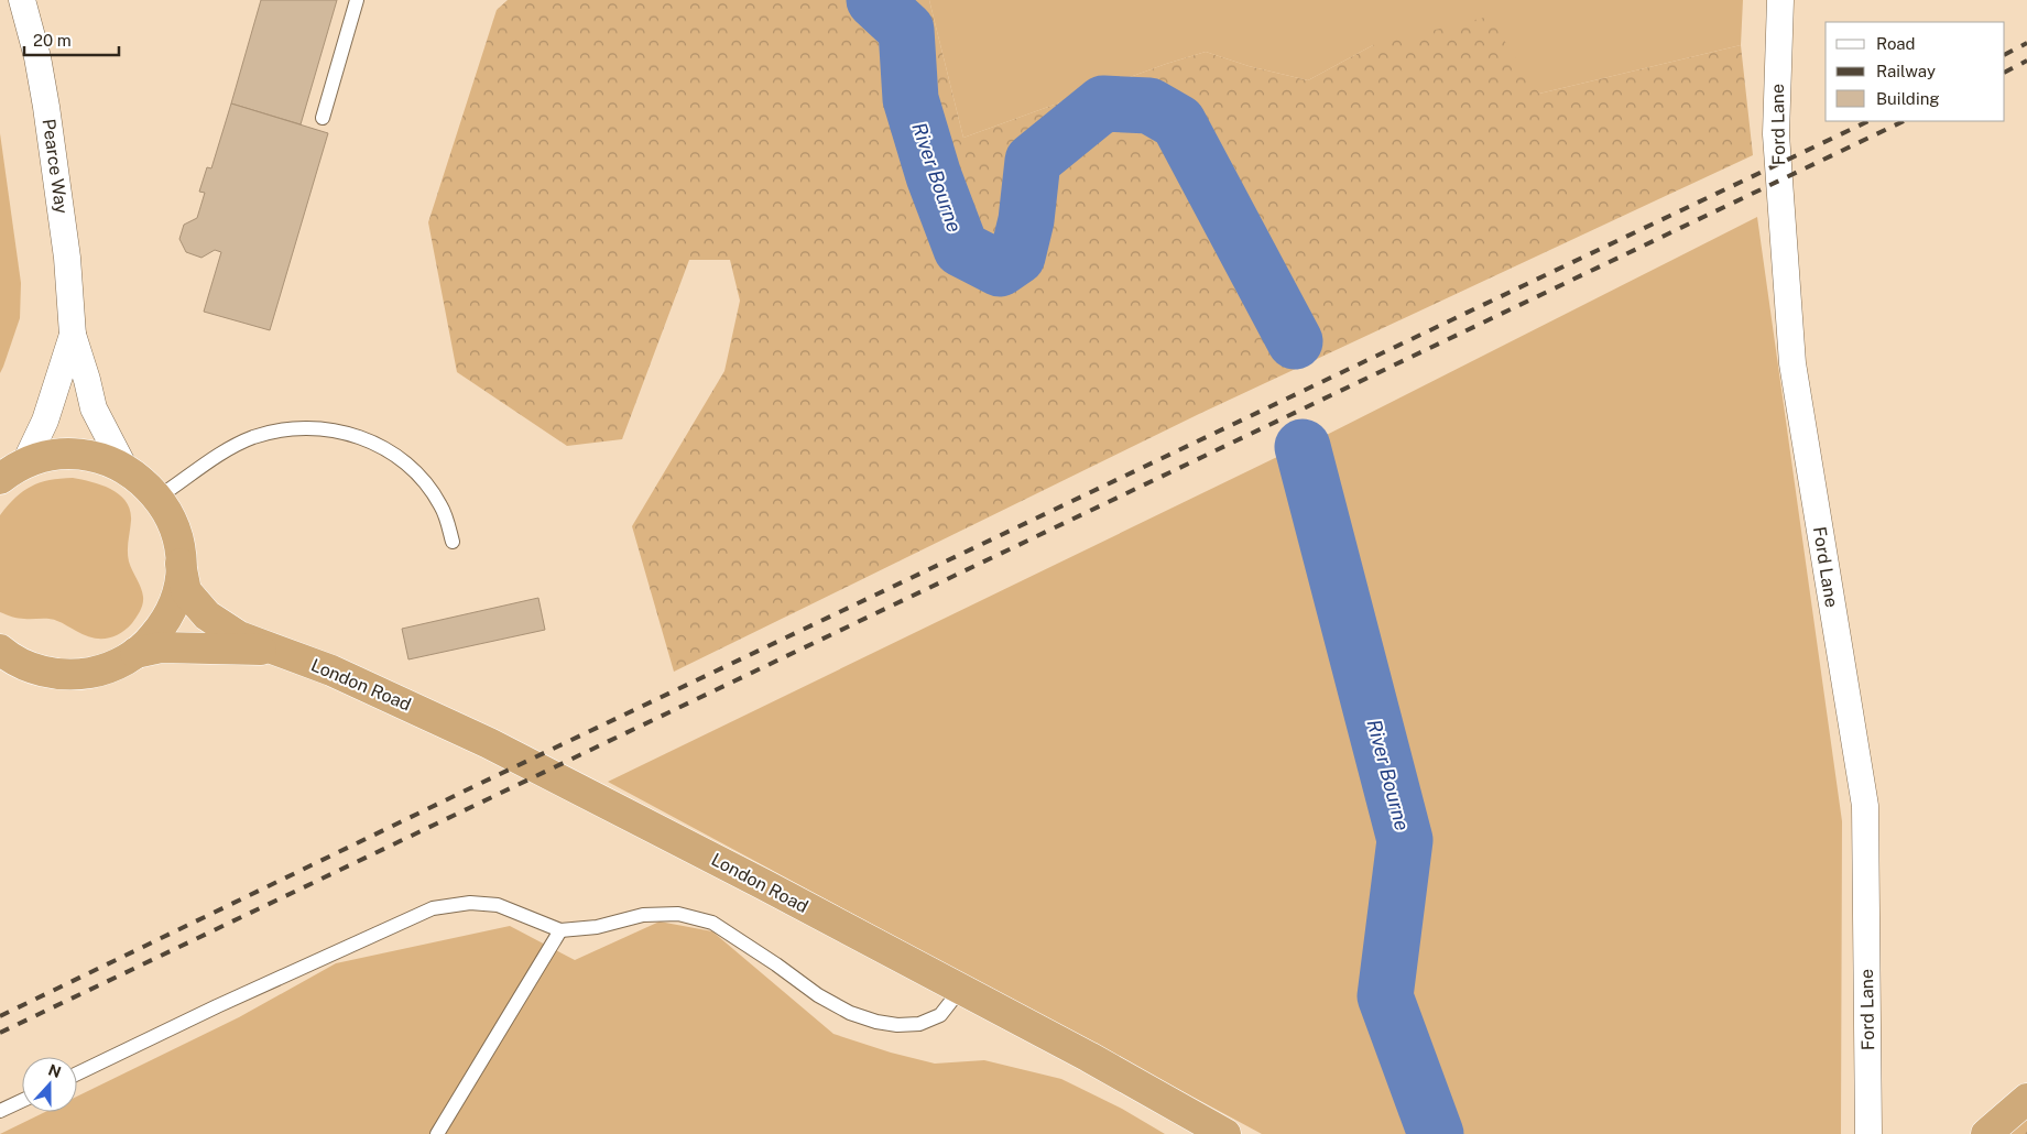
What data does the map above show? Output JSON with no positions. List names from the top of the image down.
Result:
{
  "streets": {
    "highway": ["London Road"],
    "street": ["Ford Lane", "Pearce Way"]
  },
  "water": ["River Bourne"],
  "legend": ["Road", "Railway", "Building"],
  "scale_bar": "20 m",
  "north": "top"
}
